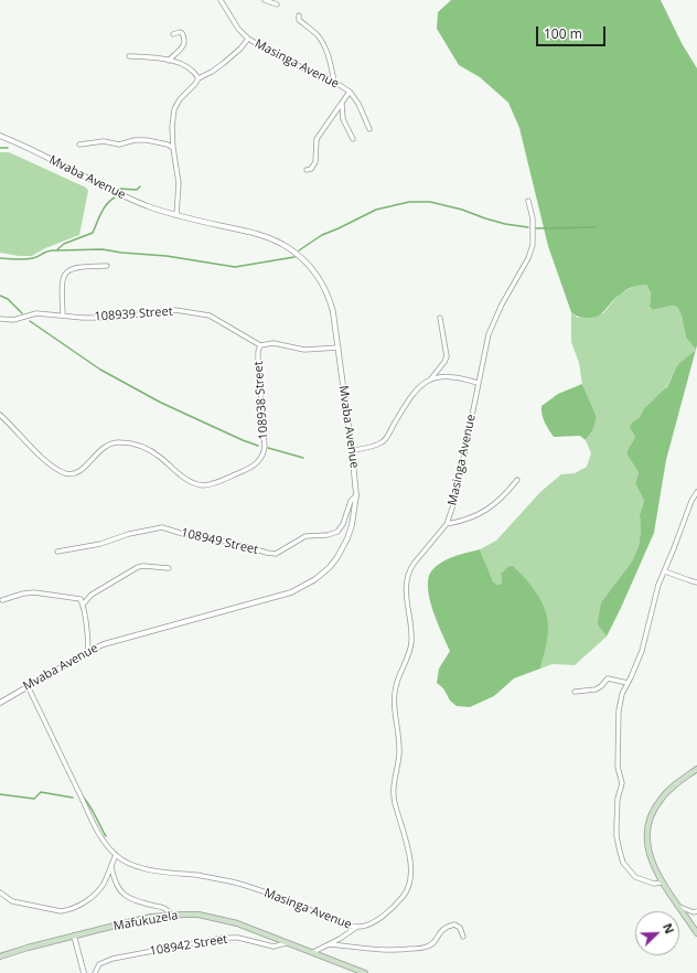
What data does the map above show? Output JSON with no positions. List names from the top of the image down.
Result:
{
  "streets": {
    "main road": ["Mafukuzela"],
    "street": [
      "Masinga Avenue",
      "Mvaba Avenue",
      "108939 Street",
      "108938 Street",
      "108949 Street",
      "108942 Street"
    ]
  },
  "crossings": [
    ["Masinga Avenue", "Mvaba Avenue"],
    ["Mvaba Avenue", "108938 Street"],
    ["Mvaba Avenue", "108949 Street"],
    ["108939 Street", "108938 Street"],
    ["Mafukuzela", "108942 Street"]
  ],
  "scale_bar": "100 m",
  "north": "top right"
}
